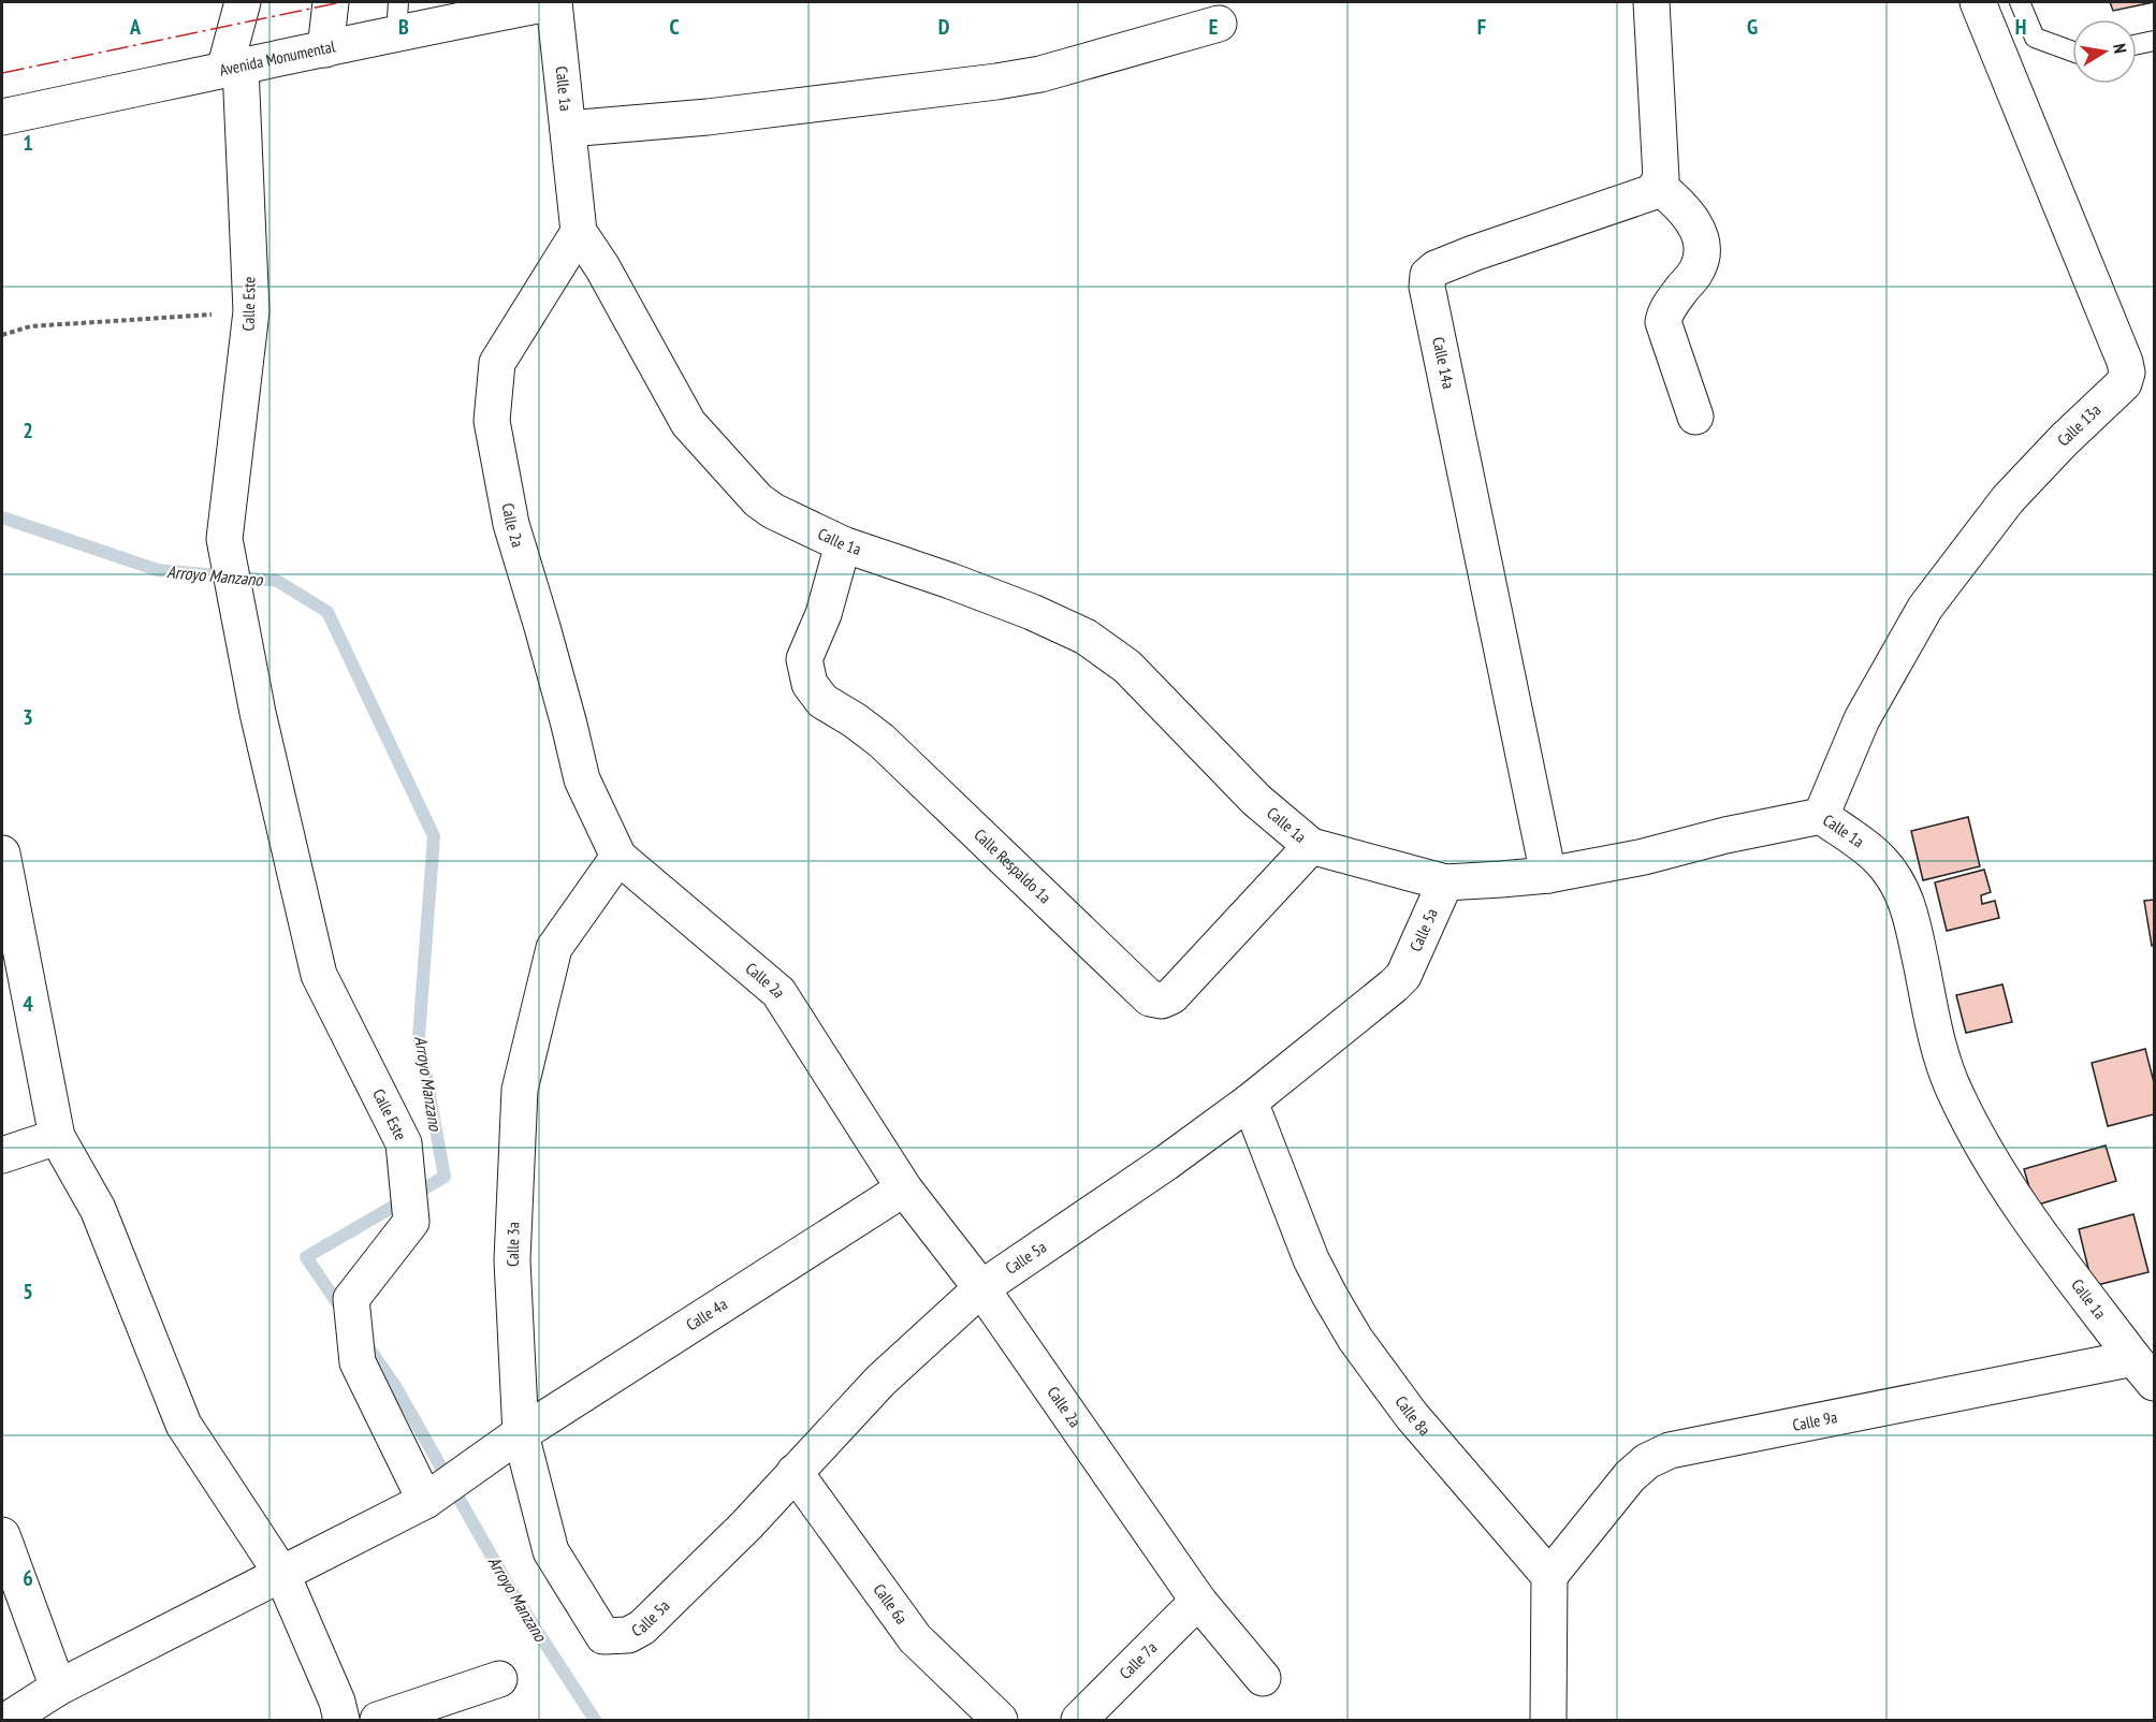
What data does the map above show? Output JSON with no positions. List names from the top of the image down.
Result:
{
  "streets": {
    "street": [
      "Avenida Monumental",
      "Calle 1a",
      "Calle Este",
      "Calle 14a",
      "Calle 13a",
      "Calle 2a",
      "Calle Respaldo 1a",
      "Calle 5a",
      "Calle 3a",
      "Calle 4a",
      "Calle 8a",
      "Calle 9a",
      "Calle 6a",
      "Calle 7a"
    ]
  },
  "crossings": [
    ["Avenida Monumental", "Calle 1a"],
    ["Avenida Monumental", "Calle Este"],
    ["Calle 1a", "Calle 14a"],
    ["Calle 1a", "Calle 13a"],
    ["Calle 1a", "Calle 2a"],
    ["Calle 1a", "Calle Respaldo 1a"],
    ["Calle 1a", "Calle 5a"],
    ["Calle 1a", "Calle 9a"],
    ["Calle Este", "Calle 4a"],
    ["Calle 2a", "Calle 5a"],
    ["Calle 2a", "Calle 3a"],
    ["Calle 2a", "Calle 4a"],
    ["Calle 2a", "Calle 7a"],
    ["Calle 5a", "Calle 3a"],
    ["Calle 5a", "Calle 8a"],
    ["Calle 5a", "Calle 6a"],
    ["Calle 3a", "Calle 4a"],
    ["Calle 8a", "Calle 9a"]
  ],
  "water": ["Arroyo Manzano"],
  "north": "right",
  "grid": {
    "columns": [
      "A",
      "B",
      "C",
      "D",
      "E",
      "F",
      "G",
      "H"
    ],
    "rows": [
      "1",
      "2",
      "3",
      "4",
      "5",
      "6"
    ]
  }
}
